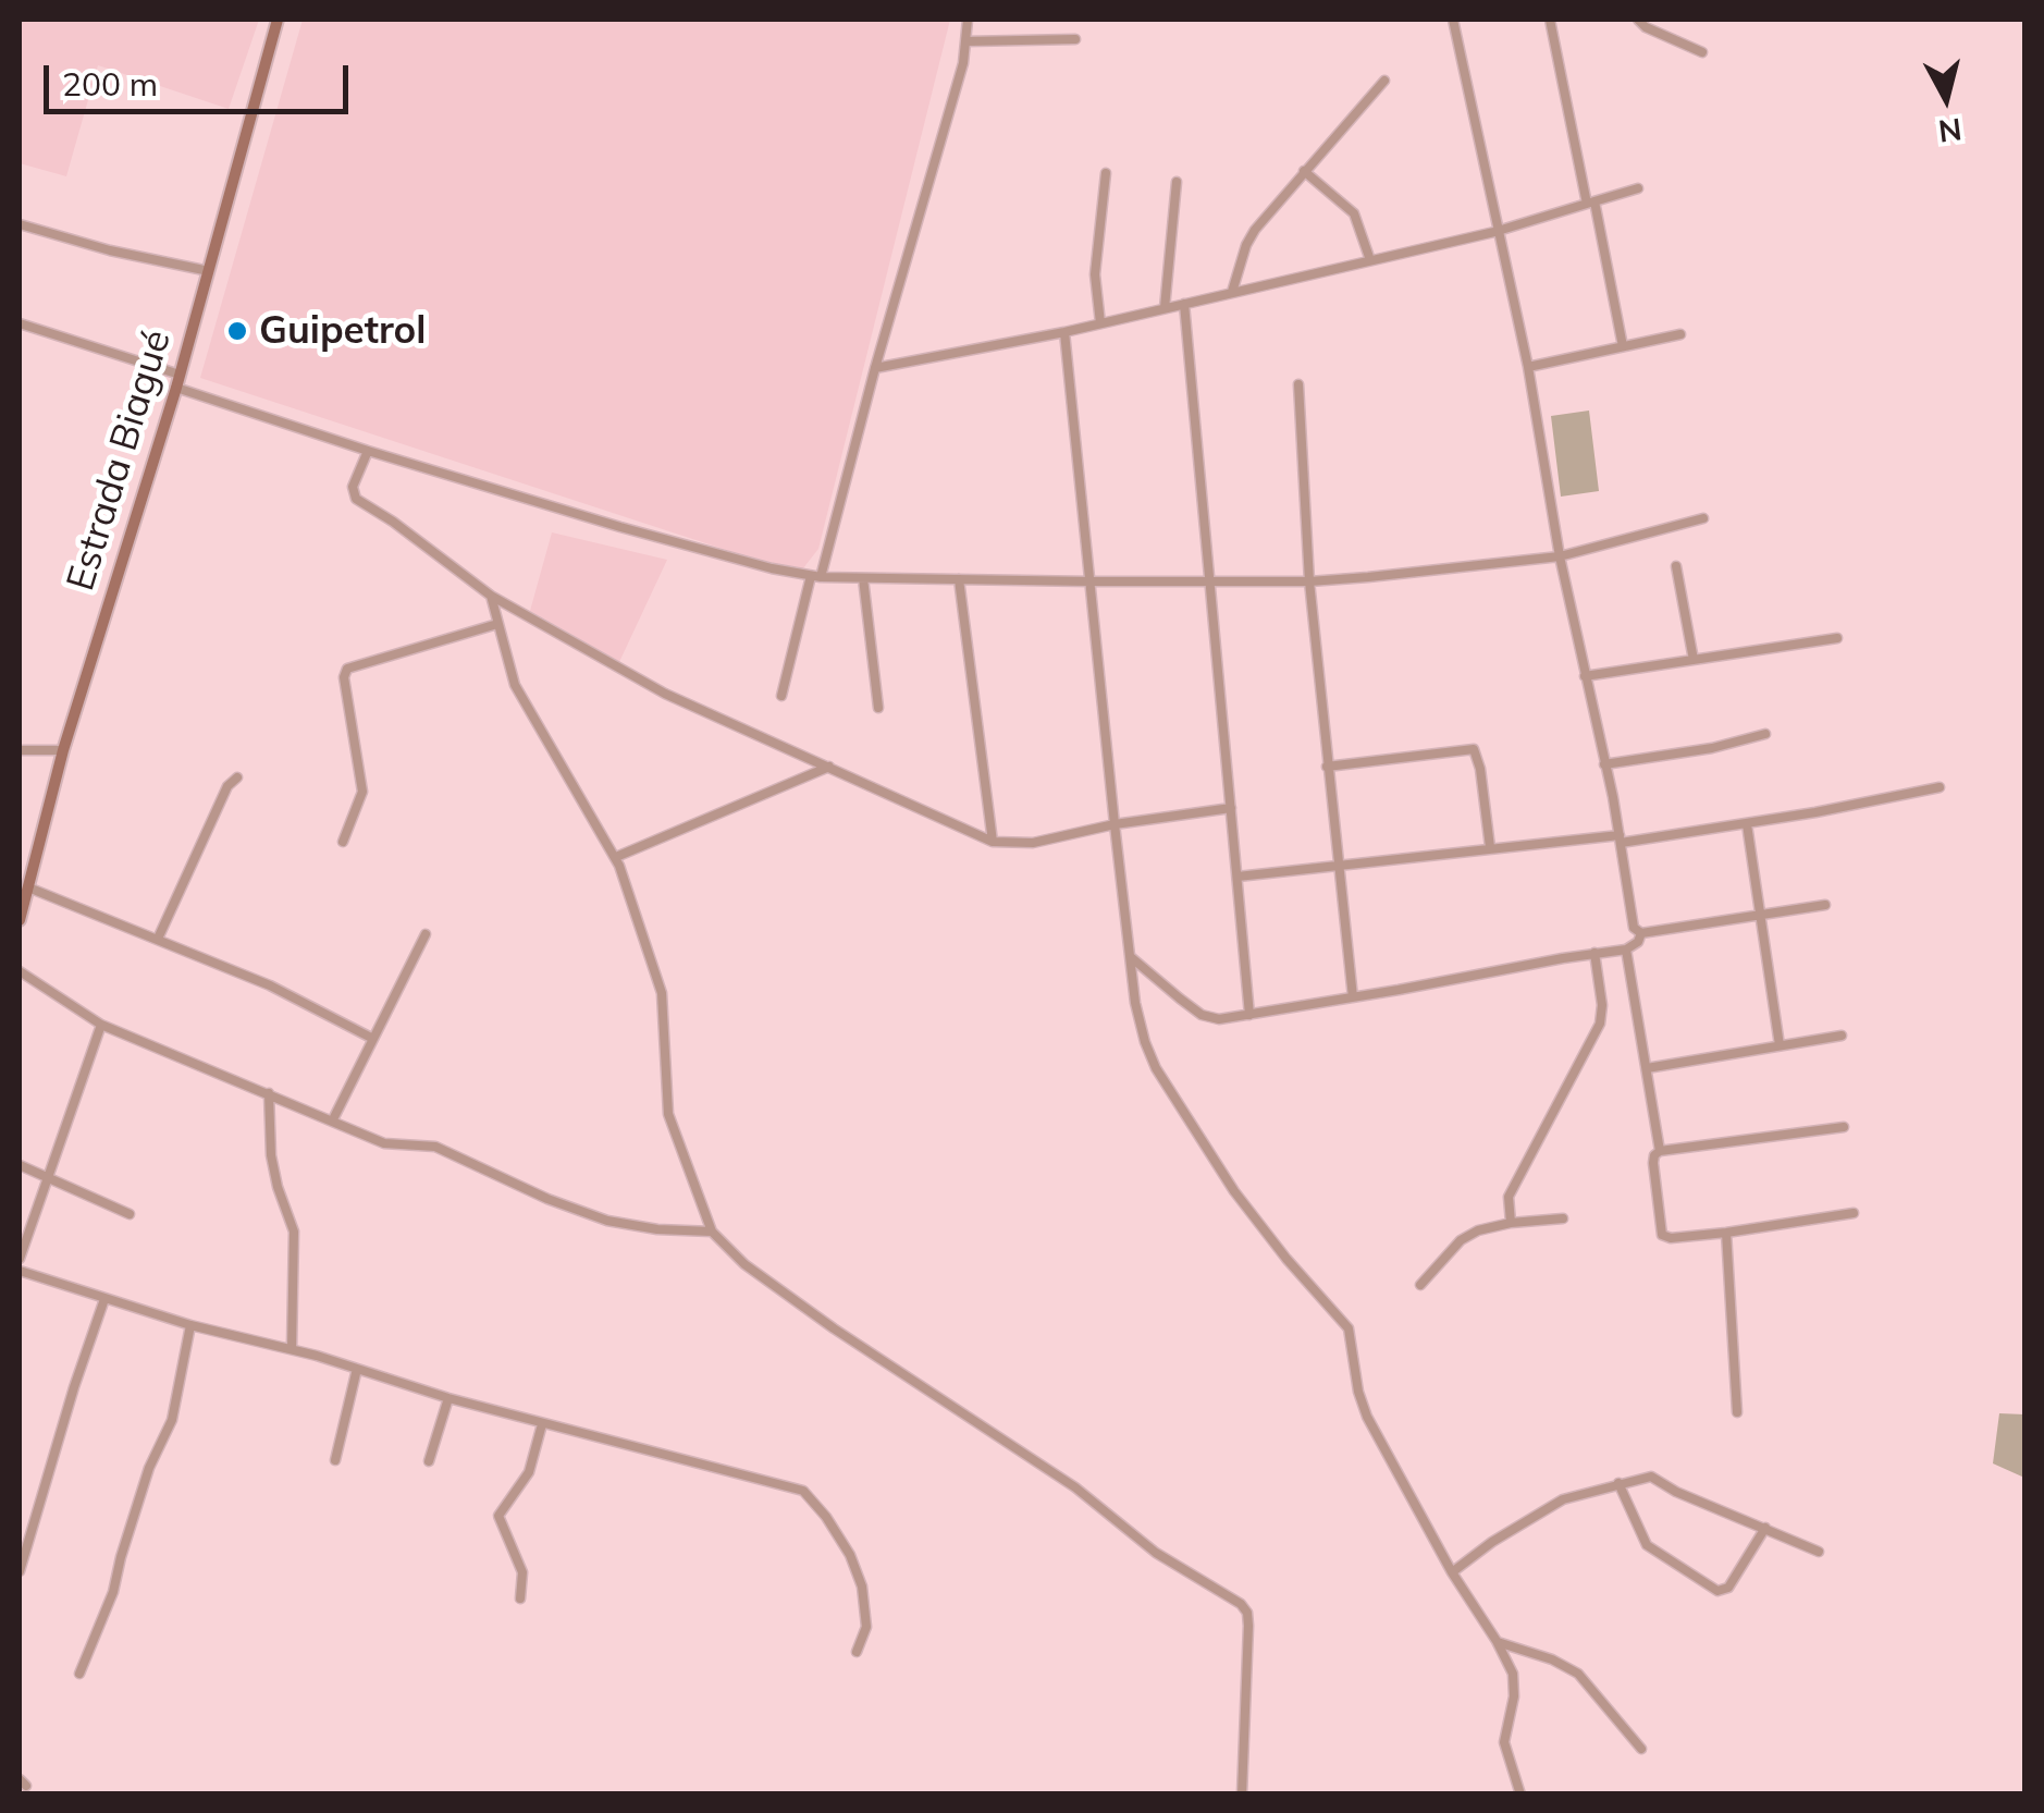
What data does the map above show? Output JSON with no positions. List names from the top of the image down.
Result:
{
  "streets": {
    "main road": ["Estrada Biagué"]
  },
  "places": ["Guipetrol"],
  "scale_bar": "200 m",
  "north": "bottom"
}
